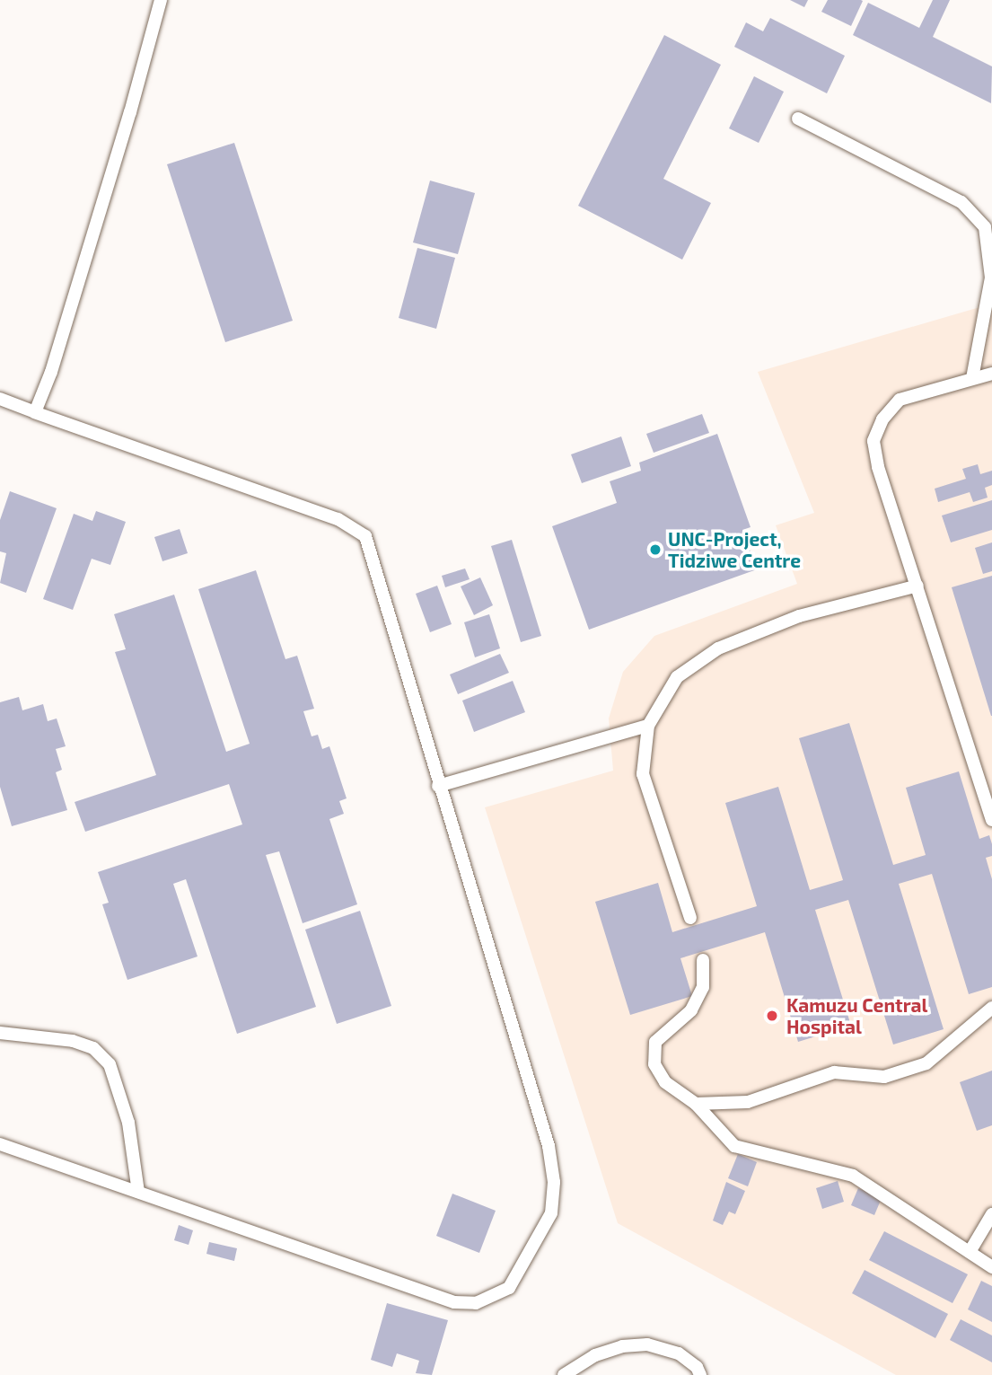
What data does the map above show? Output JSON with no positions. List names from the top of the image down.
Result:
{
  "places": ["UNC-Project, Tidziwe Centre", "Kamuzu Central Hospital"]
}
